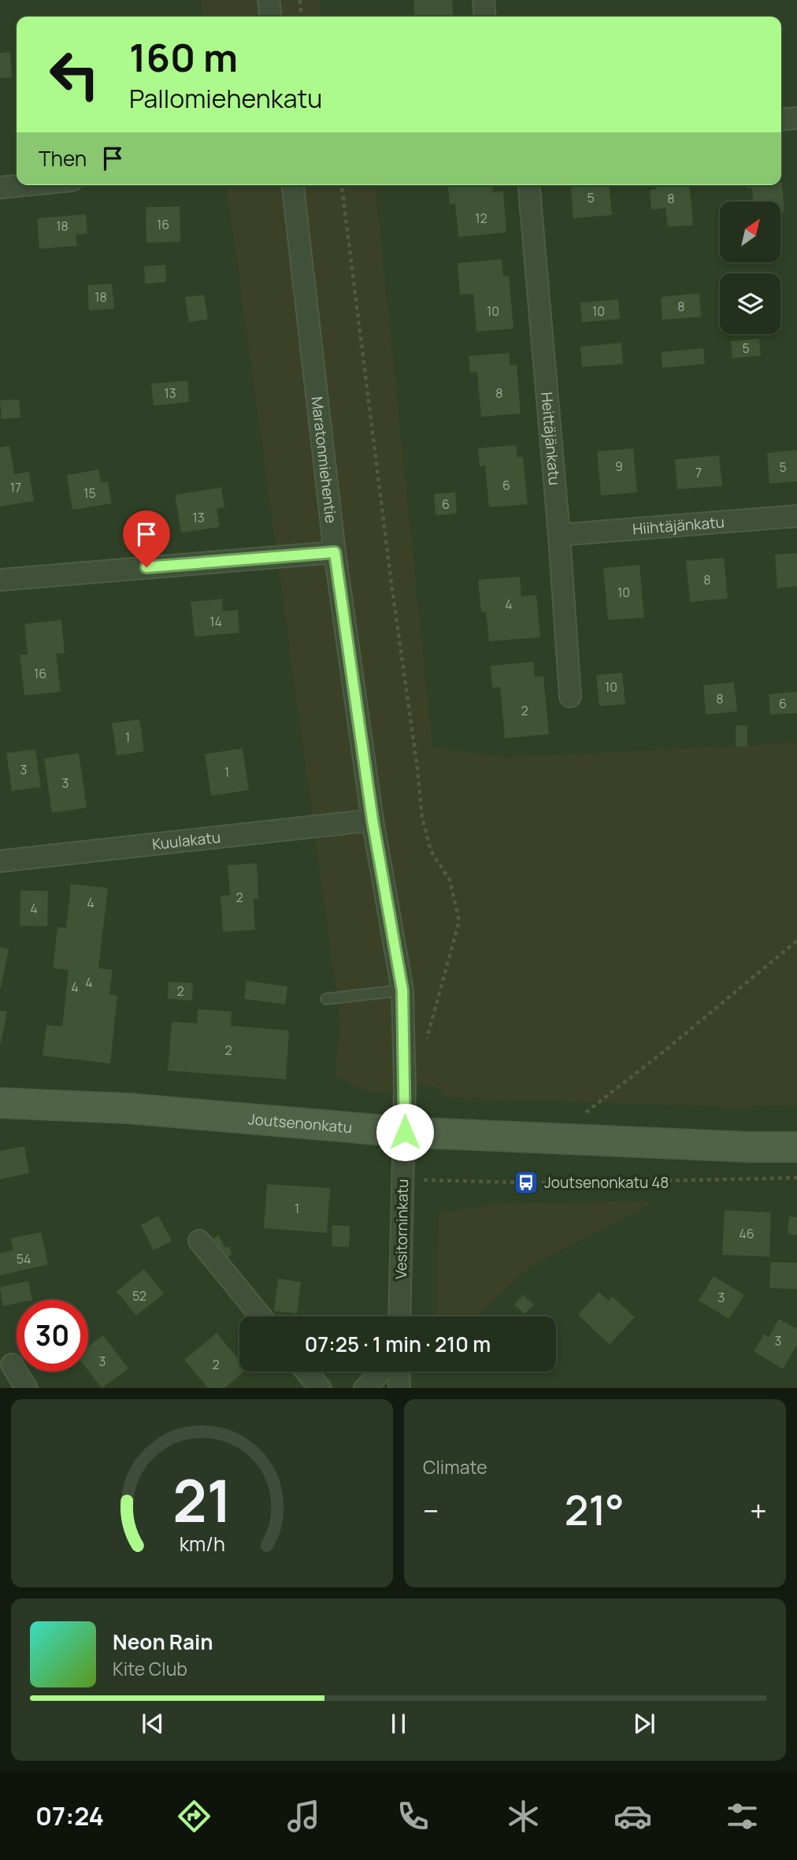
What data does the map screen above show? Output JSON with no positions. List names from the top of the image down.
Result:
{
  "streets": {
    "main road": ["Joutsenonkatu"],
    "street": [
      "Heittäjänkatu",
      "Maratonmiehentie",
      "Hiihtäjänkatu",
      "Kuulakatu",
      "Vesitorninkatu"
    ]
  },
  "crossings": [
    ["Heittäjänkatu", "Hiihtäjänkatu"],
    ["Maratonmiehentie", "Kuulakatu"],
    ["Maratonmiehentie", "Joutsenonkatu"],
    ["Maratonmiehentie", "Vesitorninkatu"],
    ["Joutsenonkatu", "Vesitorninkatu"]
  ],
  "places": {
    "bus stop": ["Joutsenonkatu 48"]
  },
  "house_numbers": [
    "5",
    "8",
    "12",
    "16",
    "18",
    "18",
    "8",
    "10",
    "10",
    "5",
    "13",
    "8",
    "9",
    "5",
    "7",
    "6",
    "17",
    "15",
    "6",
    "13",
    "8",
    "10",
    "4",
    "14",
    "16",
    "10",
    "8",
    "6",
    "2",
    "1",
    "3",
    "1",
    "3",
    "2",
    "4",
    "4",
    "4",
    "4",
    "2",
    "2",
    "1",
    "46",
    "54",
    "52",
    "3",
    "3",
    "3",
    "2"
  ],
  "north": "top right",
  "page": {
    "turn": ["160 m", "Pallomiehenkatu"],
    "then": "Then",
    "limit": "30",
    "trip": "07:25 · 1 min · 210 m",
    "tile": "Climate",
    "heat": ["−", "21°", "+"],
    "song": ["Neon Rain", "Kite Club"],
    "tabs": "07:24",
    "gauge": ["21", "km/h"]
  }
}
